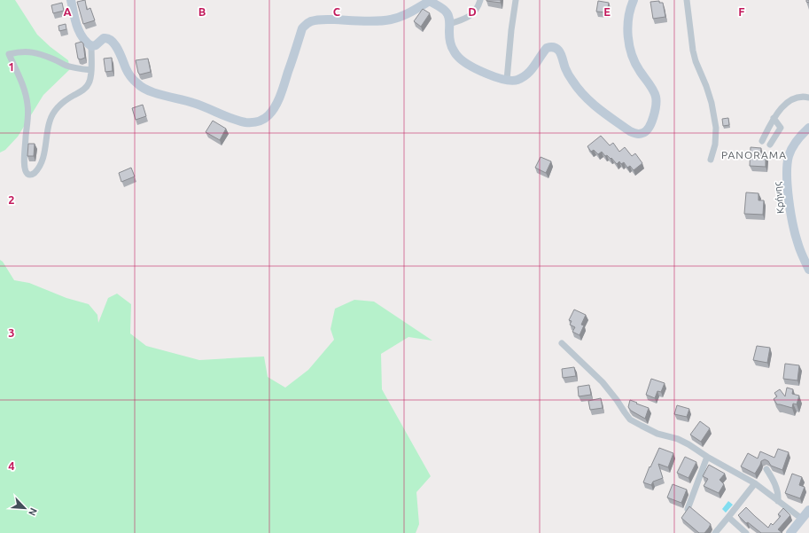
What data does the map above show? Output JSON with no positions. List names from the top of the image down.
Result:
{
  "streets": {
    "street": ["Κρήνης"]
  },
  "districts": ["PANORAMA"],
  "north": "bottom right",
  "grid": {
    "columns": [
      "A",
      "B",
      "C",
      "D",
      "E",
      "F"
    ],
    "rows": [
      "1",
      "2",
      "3",
      "4"
    ]
  }
}
